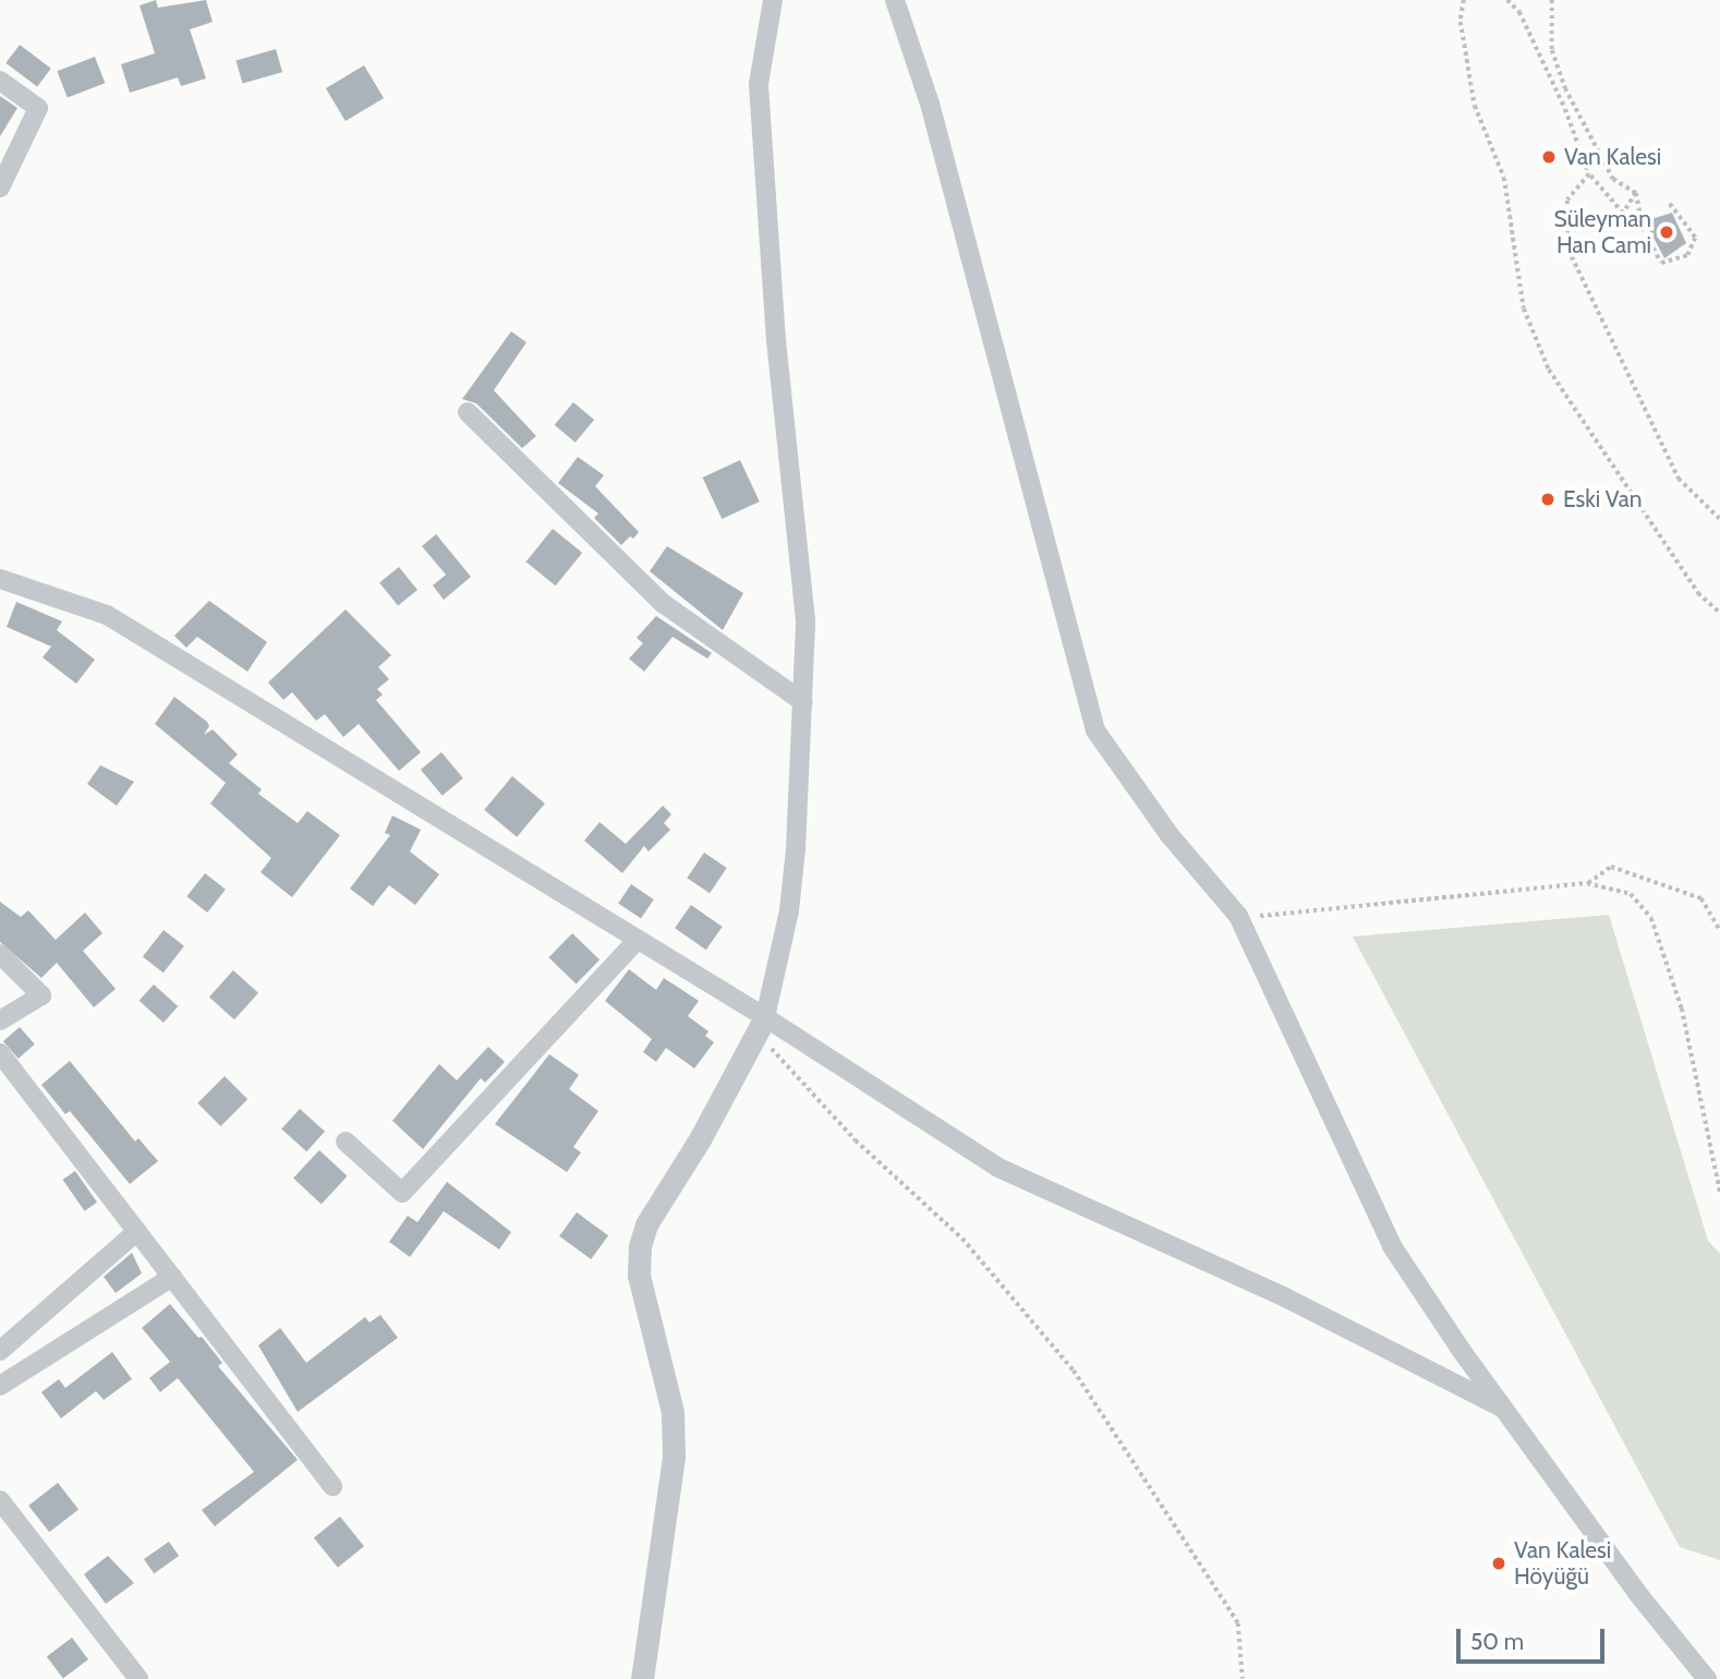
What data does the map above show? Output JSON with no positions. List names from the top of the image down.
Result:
{
  "places": [
    "Van Kalesi",
    "Süleyman Han Cami",
    "Eski Van",
    "Van Kalesi Höyüğü"
  ],
  "scale_bar": "50 m"
}
